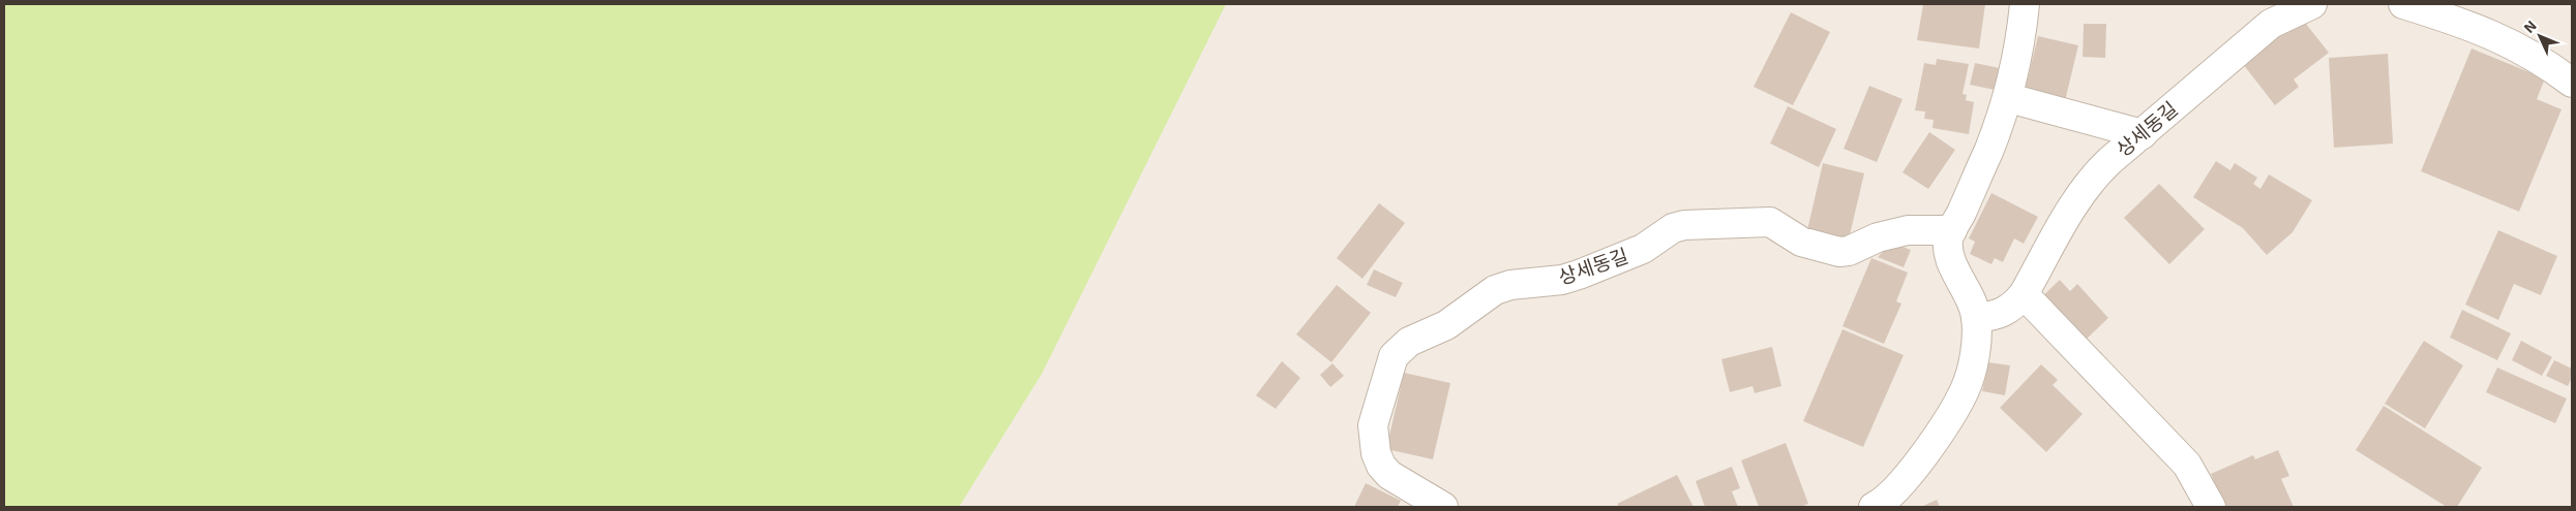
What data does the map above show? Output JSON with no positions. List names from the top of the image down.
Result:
{
  "streets": {
    "lane": ["상세동길"]
  },
  "north": "top left"
}
